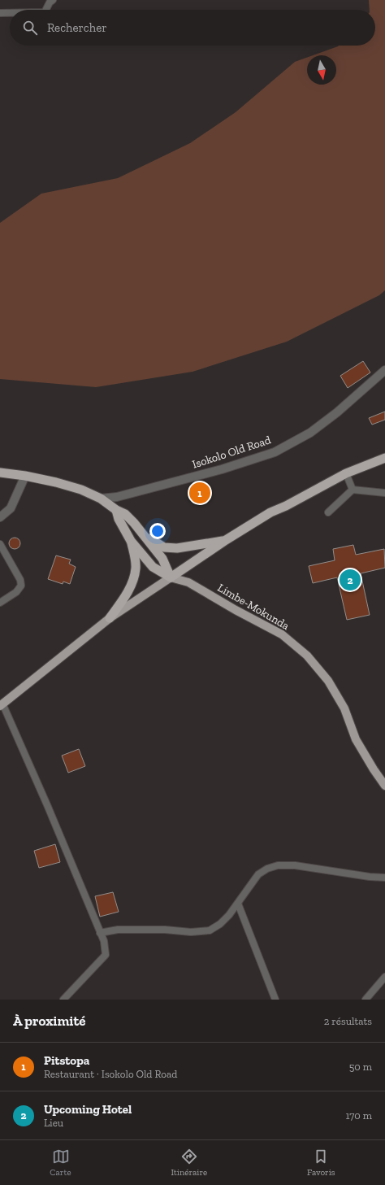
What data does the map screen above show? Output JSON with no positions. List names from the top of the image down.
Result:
{
  "streets": {
    "main road": ["Limbe-Mokunda"],
    "street": ["Isokolo Old Road"]
  },
  "north": "bottom",
  "page": {
    "search": "Rechercher",
    "pins": ["1", "2"],
    "heading": ["À proximité", "2 résultats"],
    "list": [
      {
        "mark": "1",
        "name": "Pitstopa",
        "note": "Restaurant · Isokolo Old Road",
        "value": "50 m"
      },
      {
        "mark": "2",
        "name": "Upcoming Hotel",
        "note": "Lieu",
        "value": "170 m"
      }
    ],
    "nav": ["Carte", "Itinéraire", "Favoris"]
  }
}
